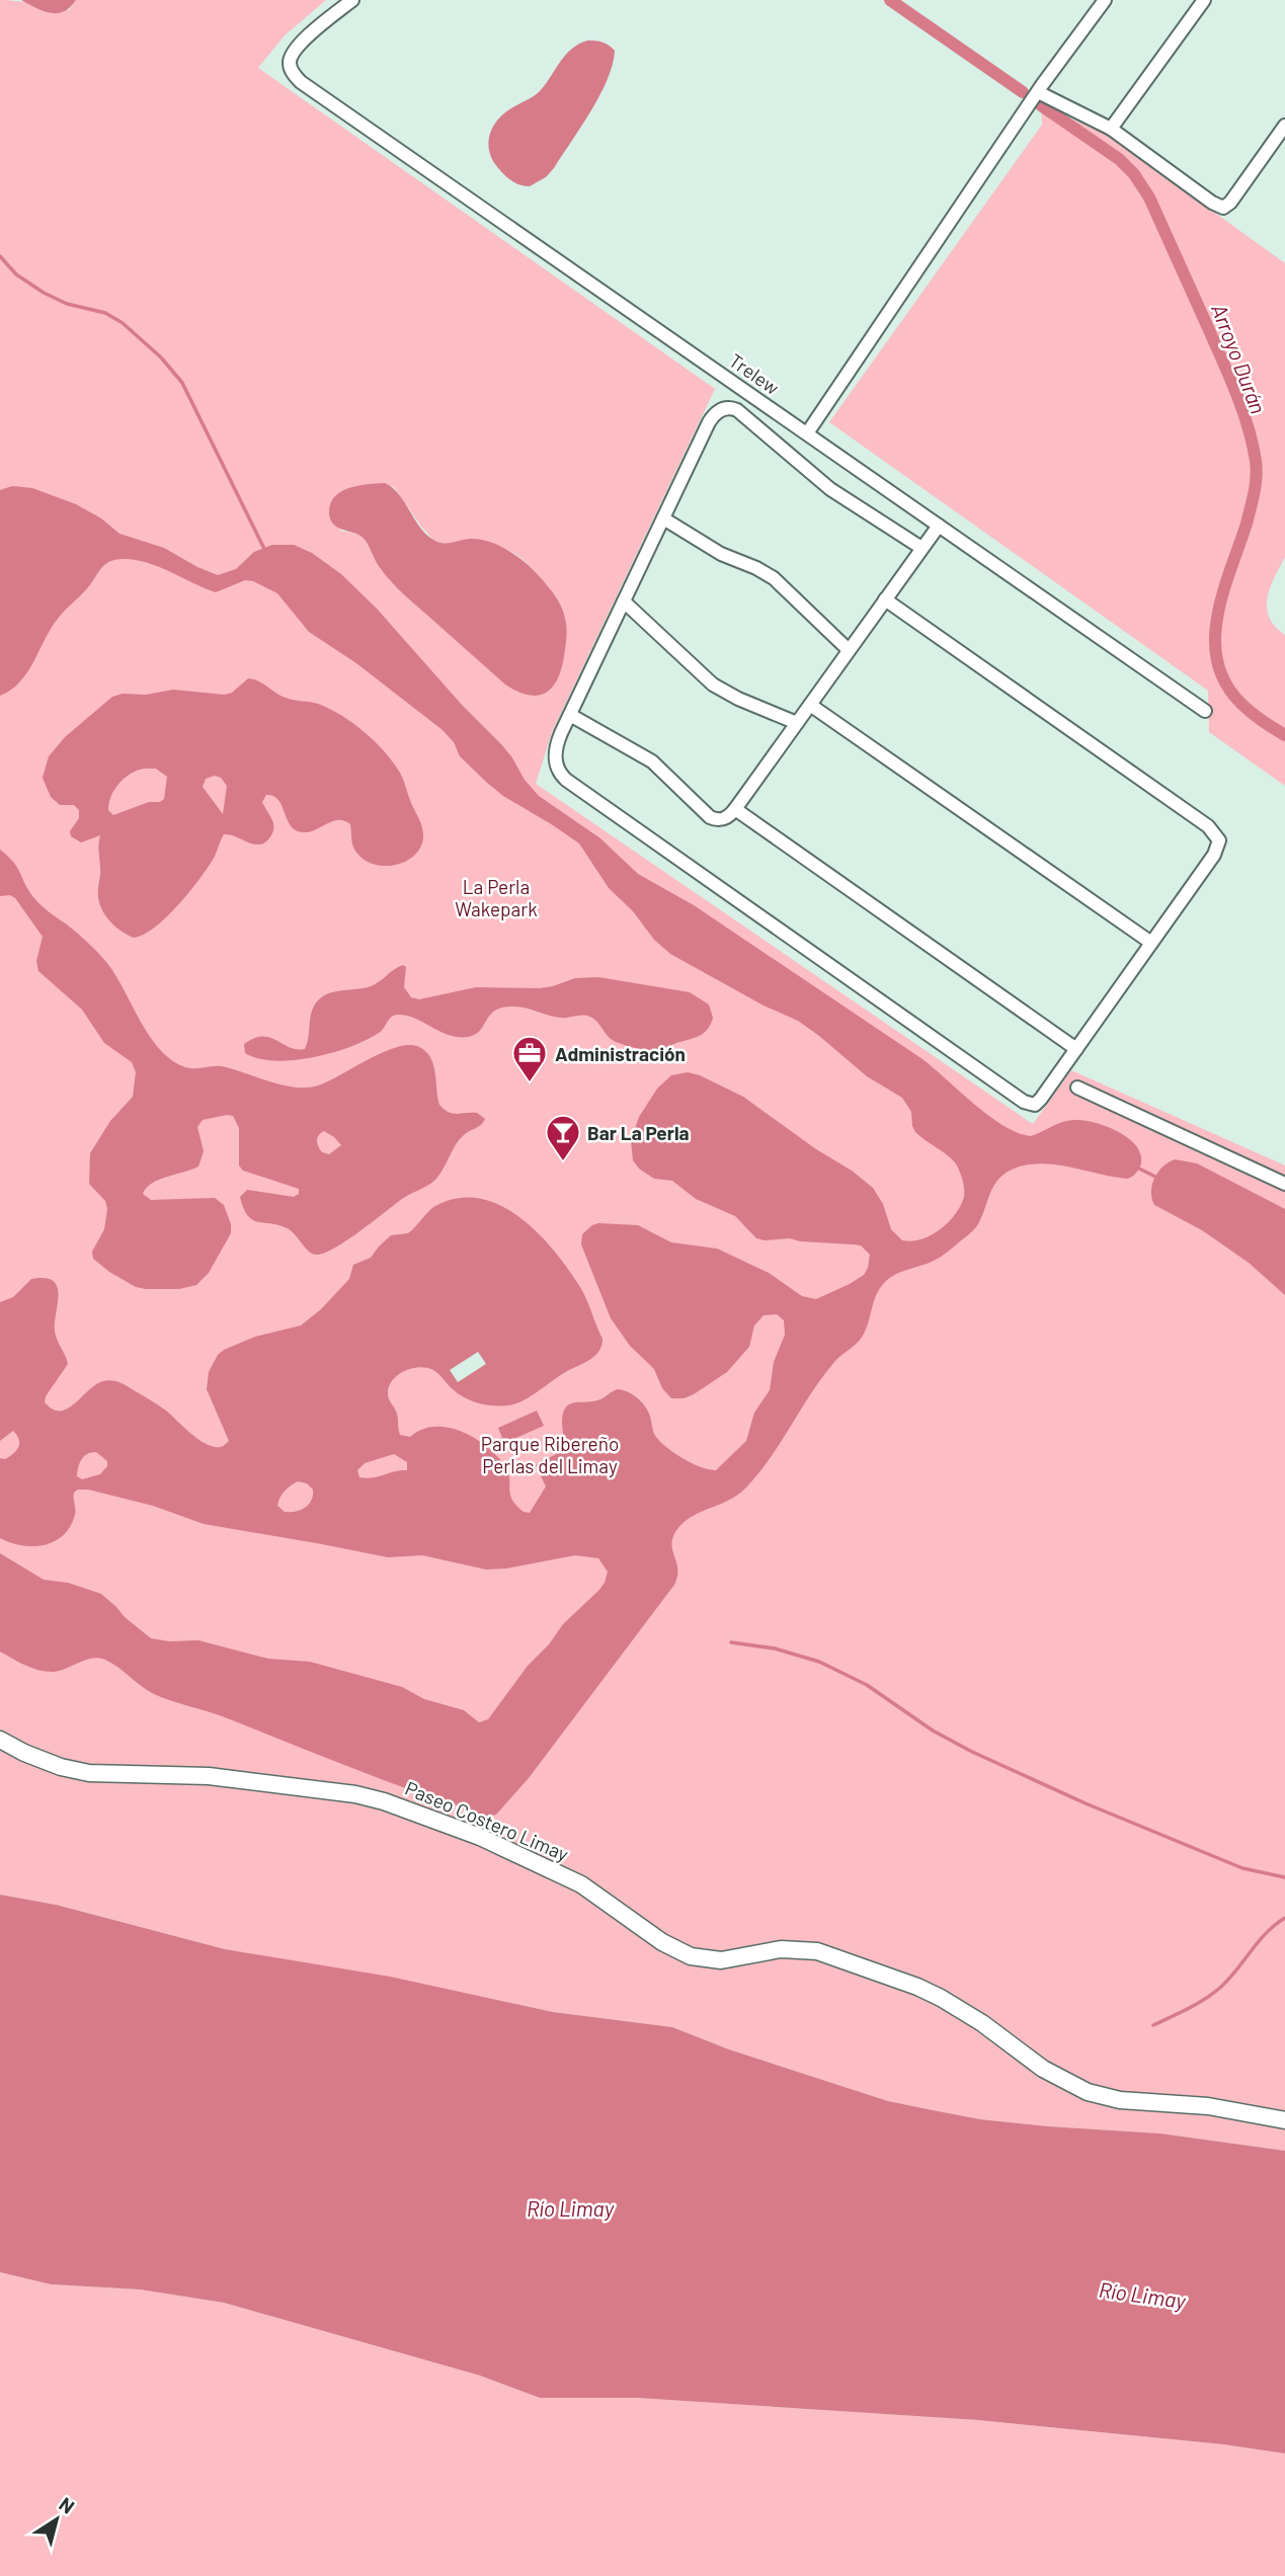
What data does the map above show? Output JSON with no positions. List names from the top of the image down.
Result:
{
  "streets": {
    "street": ["Trelew", "Paseo Costero Limay"]
  },
  "water": ["Arroyo Durán", "Río Limay"],
  "parks": ["La Perla Wakepark", "Parque Ribereño Perlas del Limay"],
  "places": {
    "office": ["Administración"],
    "bar": ["Bar La Perla"]
  },
  "north": "top right"
}
